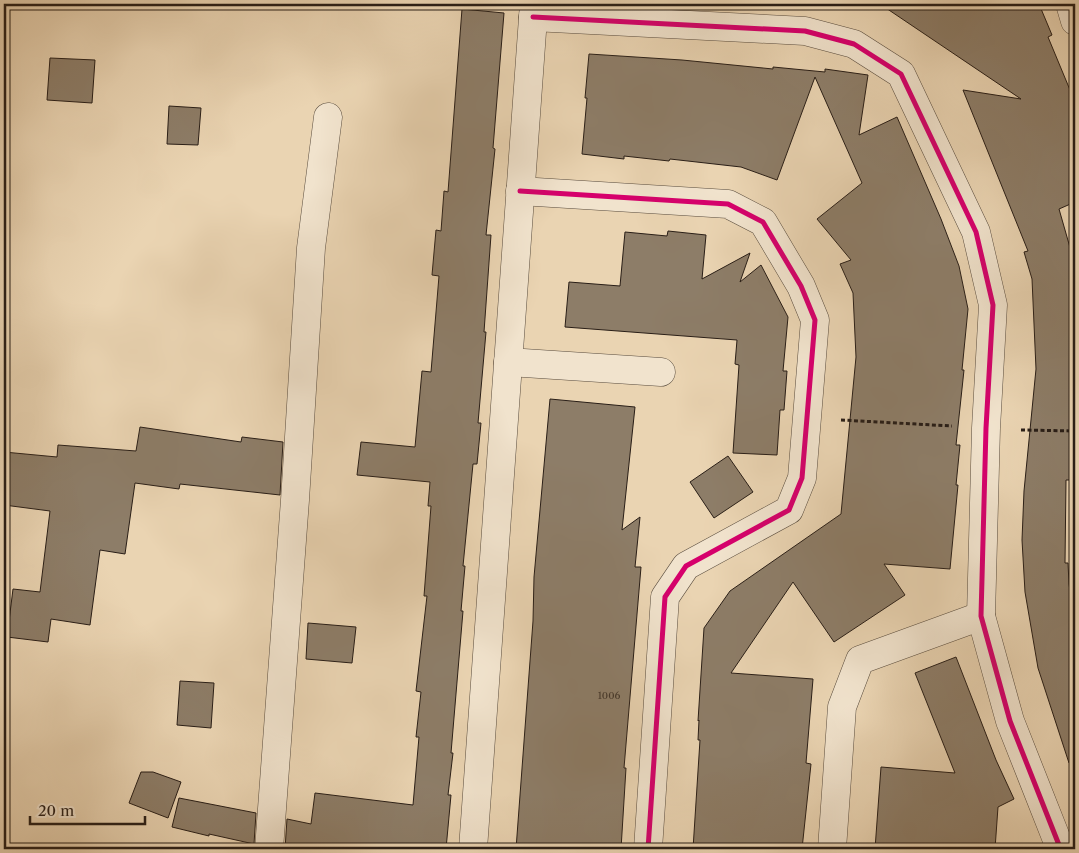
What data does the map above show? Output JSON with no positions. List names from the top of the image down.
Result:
{
  "house_numbers": ["1006"],
  "scale_bar": "20 m"
}
